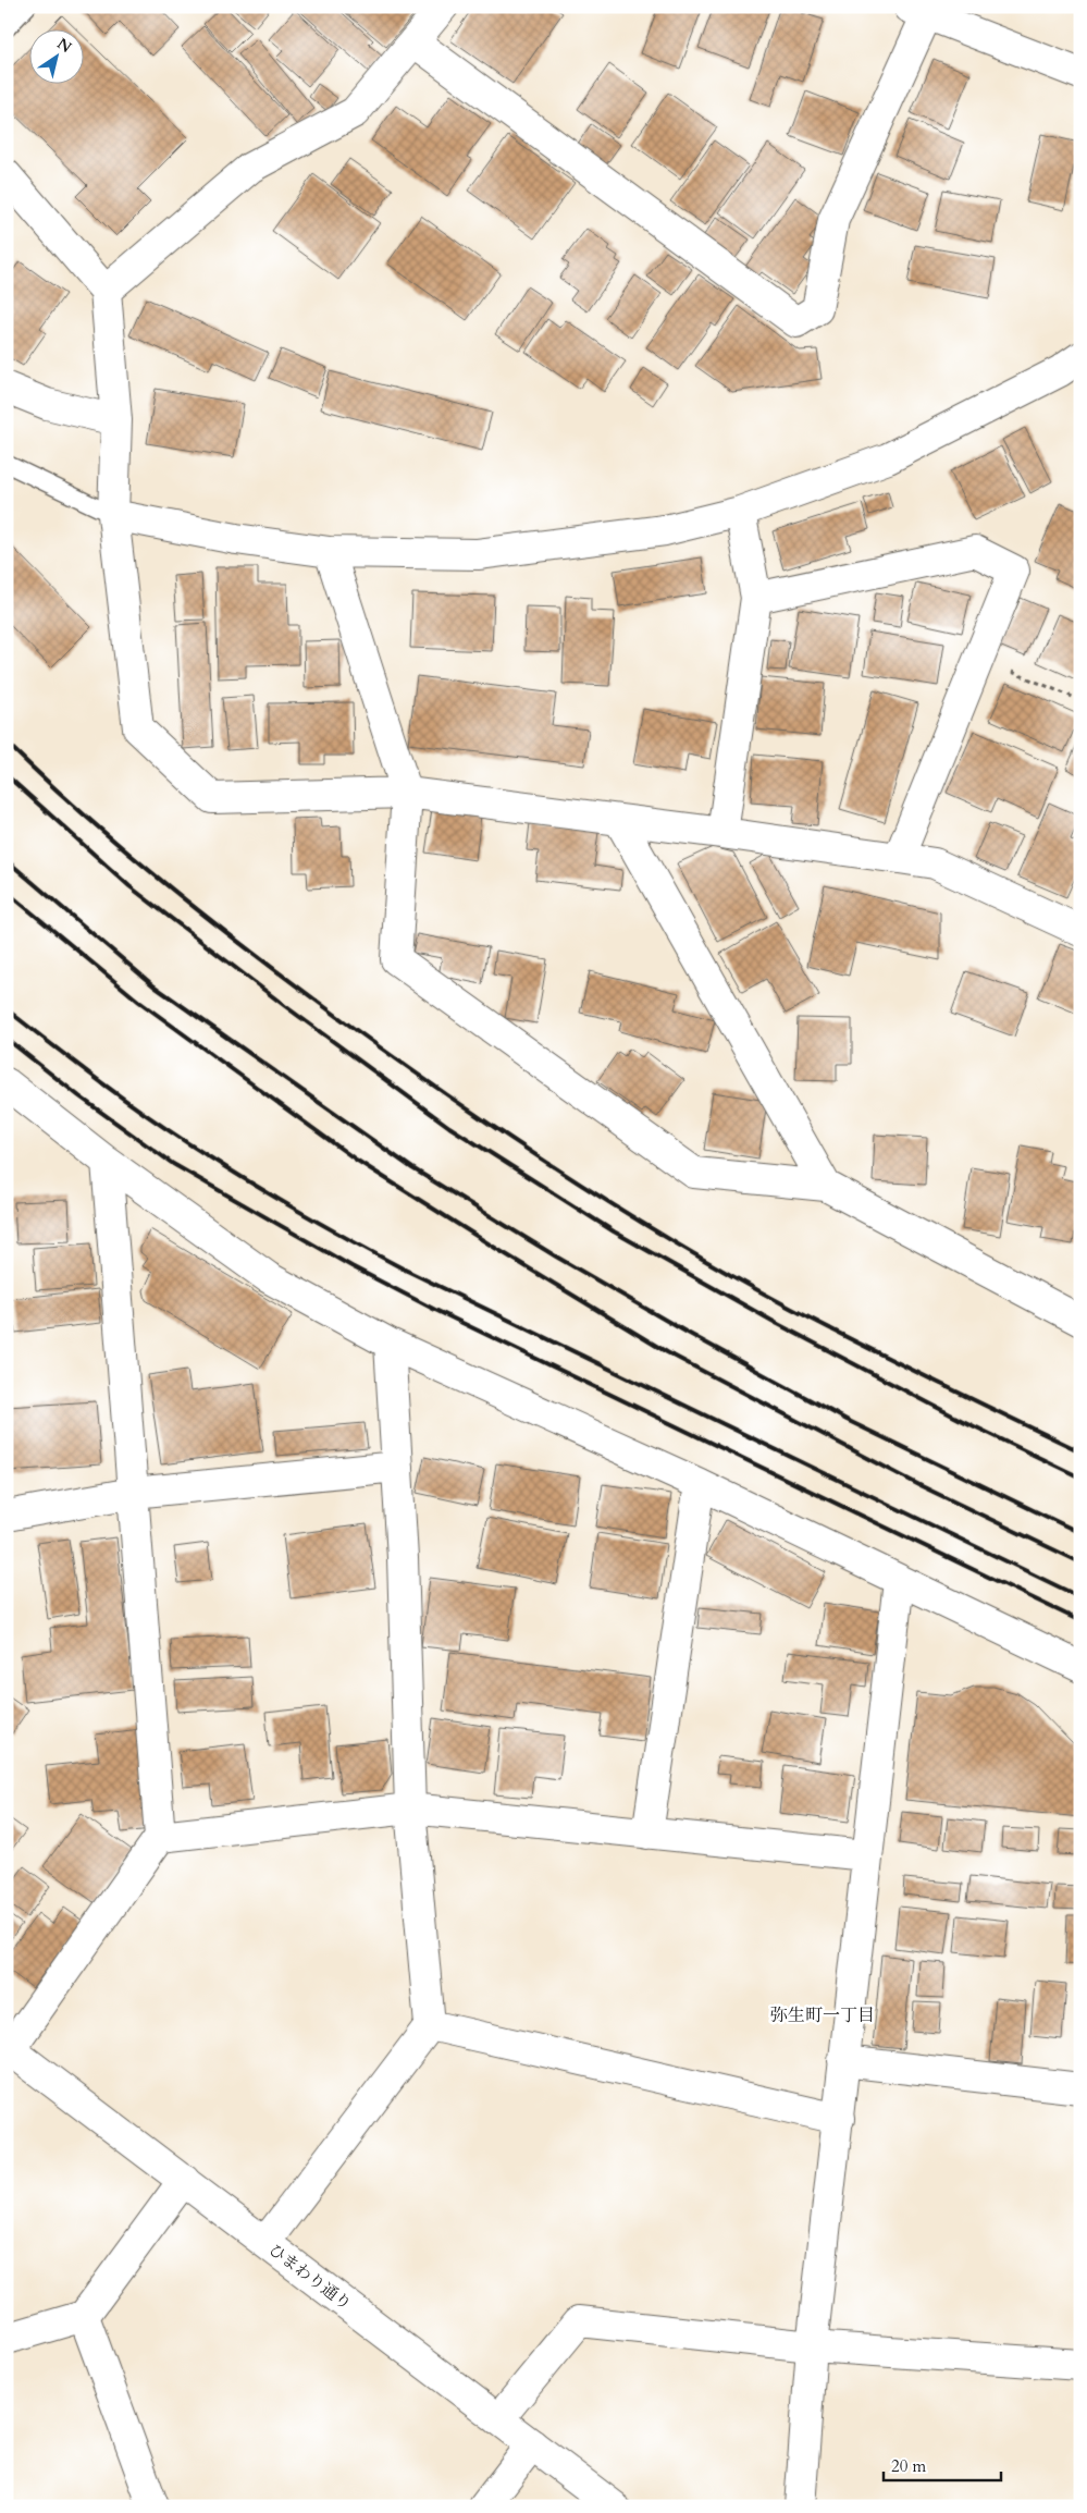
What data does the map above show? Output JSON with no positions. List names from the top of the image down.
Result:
{
  "streets": {
    "street": ["ひまわり通り"]
  },
  "districts": ["弥生町一丁目"],
  "scale_bar": "20 m",
  "north": "top right"
}
